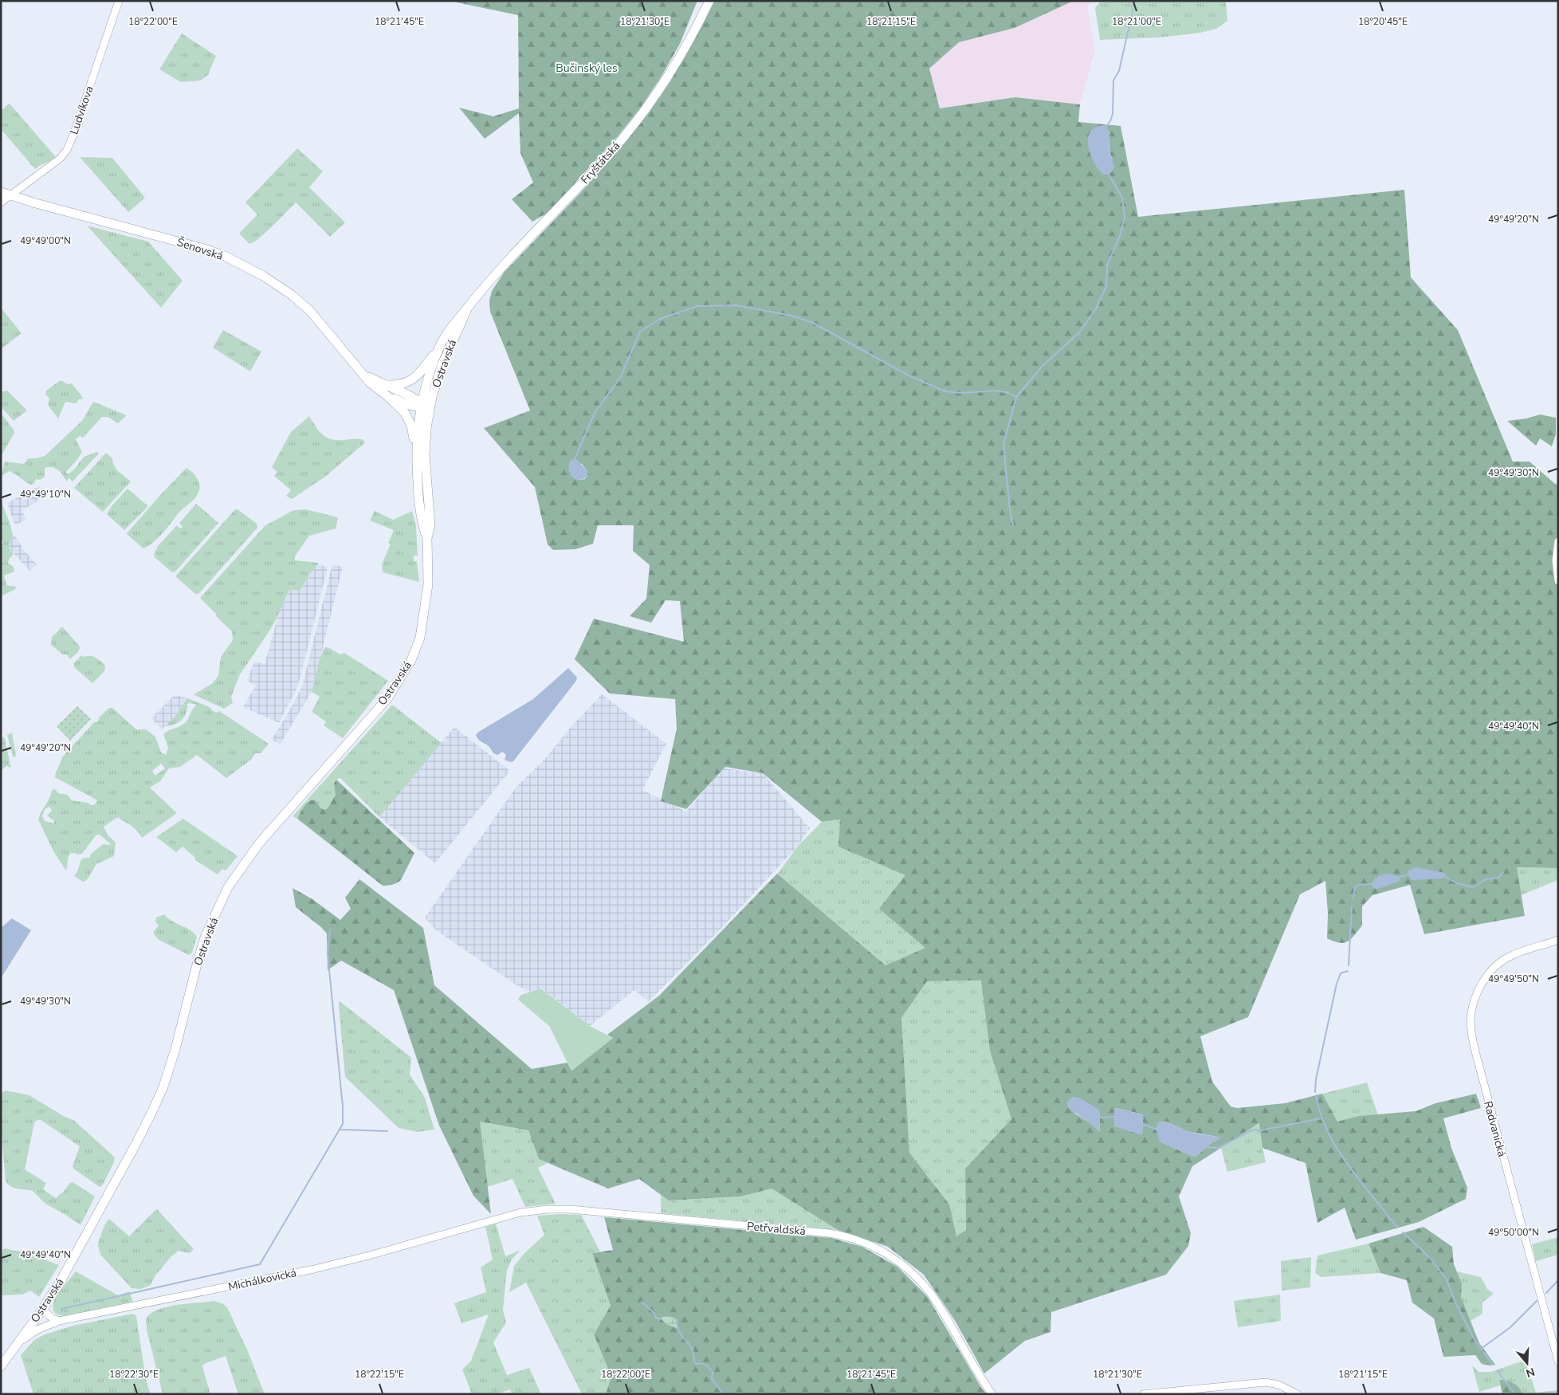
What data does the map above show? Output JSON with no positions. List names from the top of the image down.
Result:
{
  "streets": {
    "main road": ["Fryštátská", "Šenovská", "Ostravská"],
    "street": [
      "Ludvíkova",
      "Radvanická",
      "Petřvaldská",
      "Michálkovická"
    ]
  },
  "crossings": [
    ["Ludvíkova", "Šenovská"],
    ["Fryštátská", "Ostravská"],
    ["Ostravská", "Michálkovická"],
    ["Petřvaldská", "Michálkovická"]
  ],
  "parks": ["Bučinský les"],
  "north": "bottom",
  "coordinates": [
    "18°20'45\"E",
    "18°22'00\"E",
    "18°21'45\"E",
    "18°21'30\"E",
    "18°21'15\"E",
    "18°21'00\"E",
    "49°49'20\"N",
    "49°49'00\"N",
    "49°49'30\"N",
    "49°49'10\"N",
    "49°49'40\"N",
    "49°49'50\"N",
    "49°50'00\"N",
    "18°22'30\"E",
    "18°22'15\"E"
  ]
}
